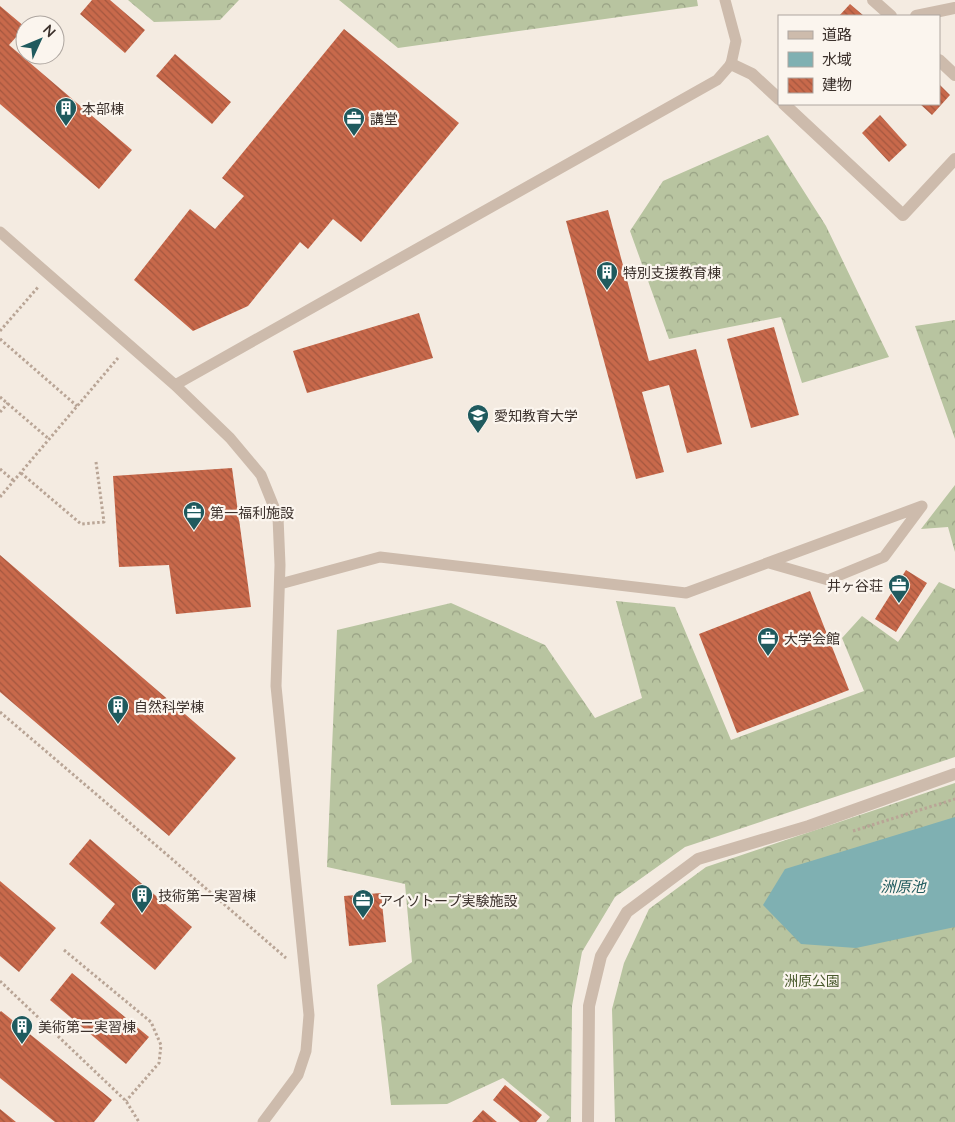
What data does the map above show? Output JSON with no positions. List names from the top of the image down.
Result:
{
  "water": ["洲原池"],
  "parks": ["洲原公園"],
  "places": {
    "building": [
      "本部棟",
      "特別支援教育棟",
      "自然科学棟",
      "技術第一実習棟",
      "美術第二実習棟"
    ],
    "office": [
      "講堂",
      "第一福利施設",
      "井ヶ谷荘",
      "大学会館",
      "アイソトープ実験施設"
    ],
    "school or university": ["愛知教育大学"]
  },
  "legend": ["道路", "水域", "建物"],
  "north": "top right"
}
